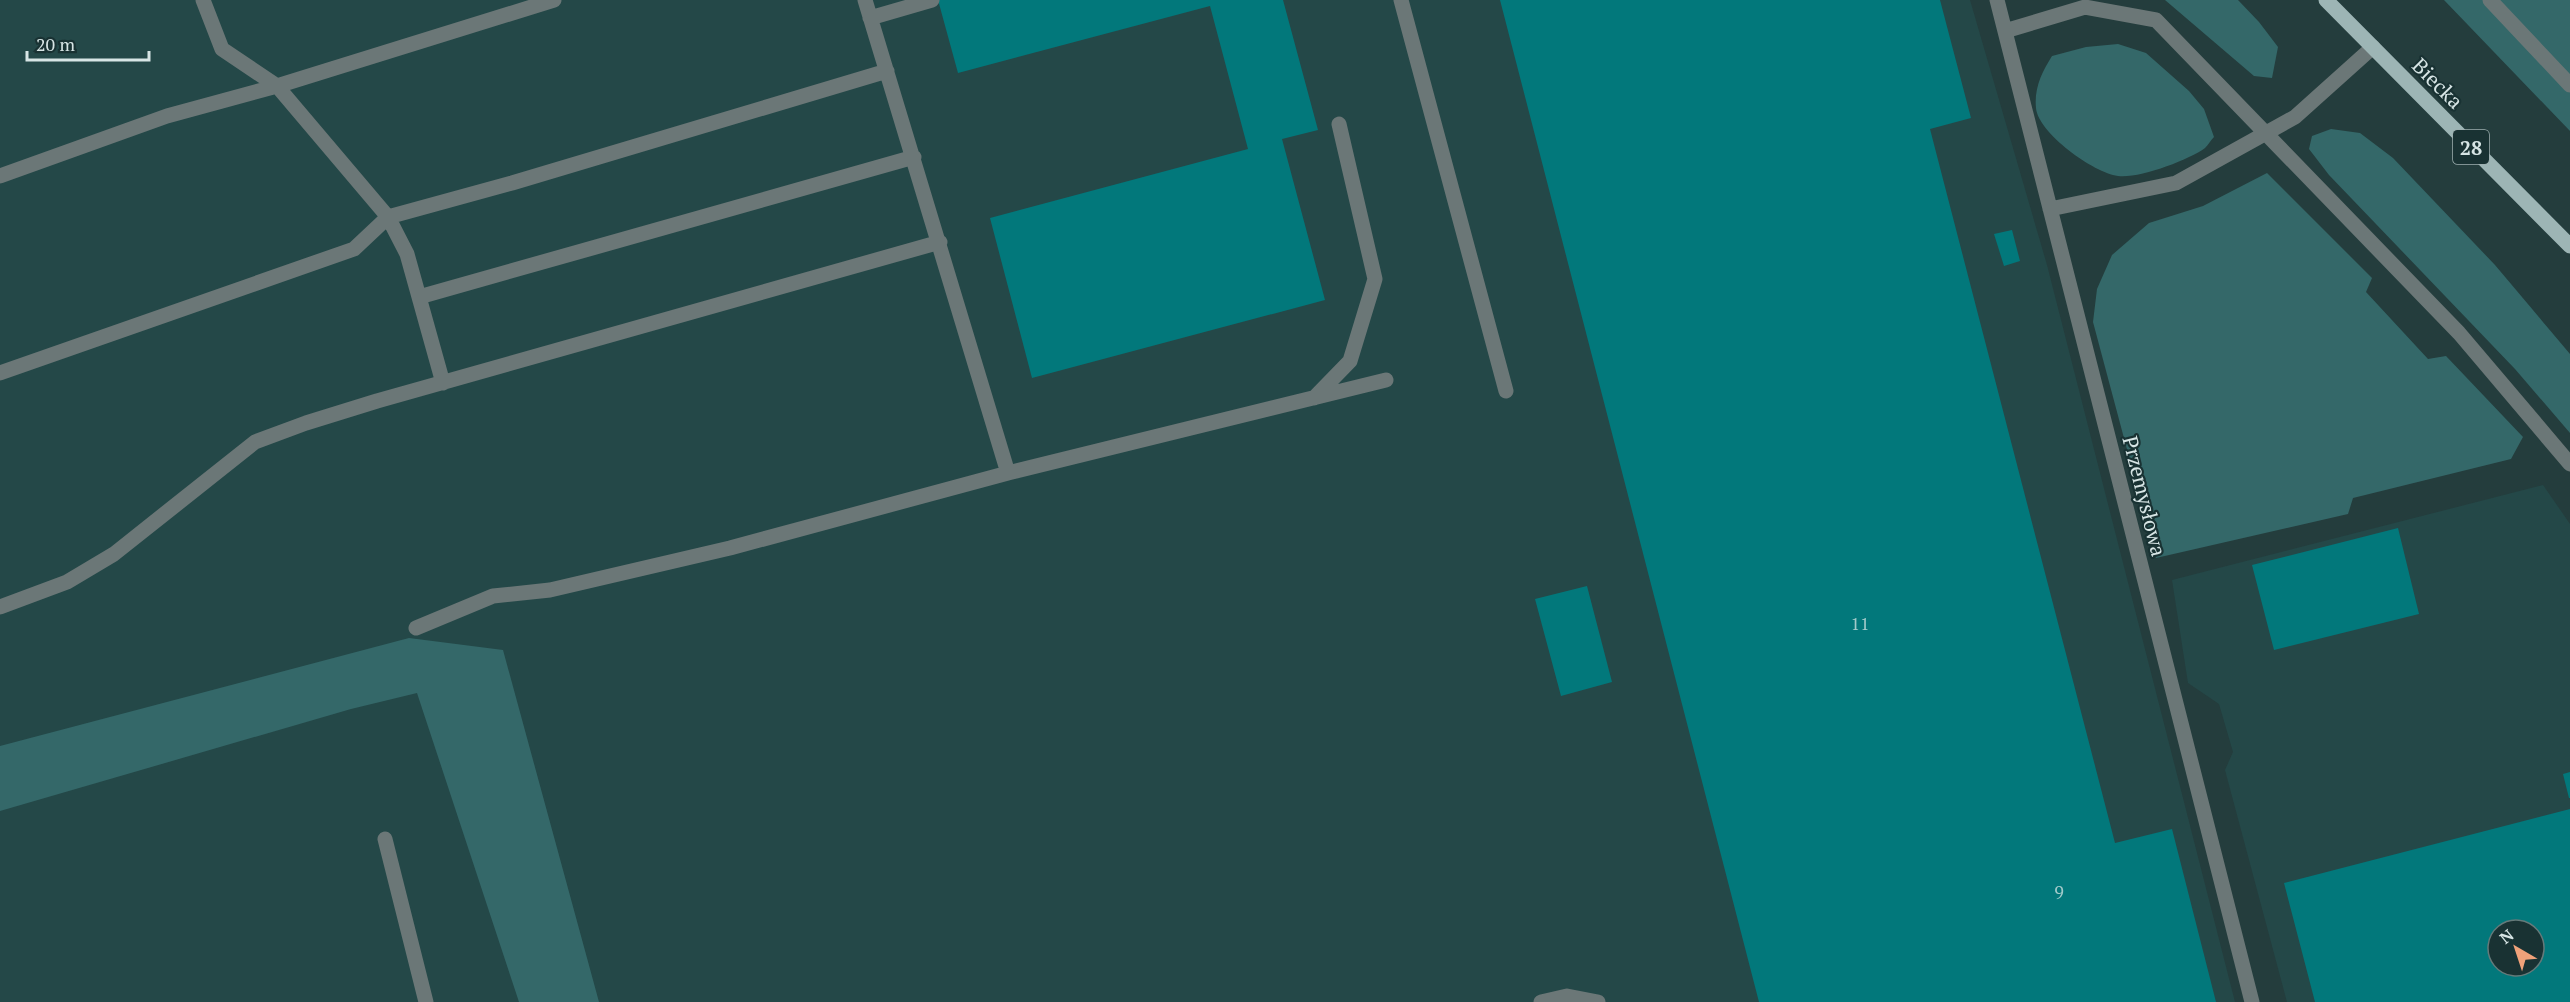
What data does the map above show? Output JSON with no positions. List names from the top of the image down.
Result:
{
  "streets": {
    "main road": ["Biecka", "28"],
    "street": ["Przemysłowa"]
  },
  "house_numbers": ["11", "9"],
  "scale_bar": "20 m",
  "north": "top left"
}
